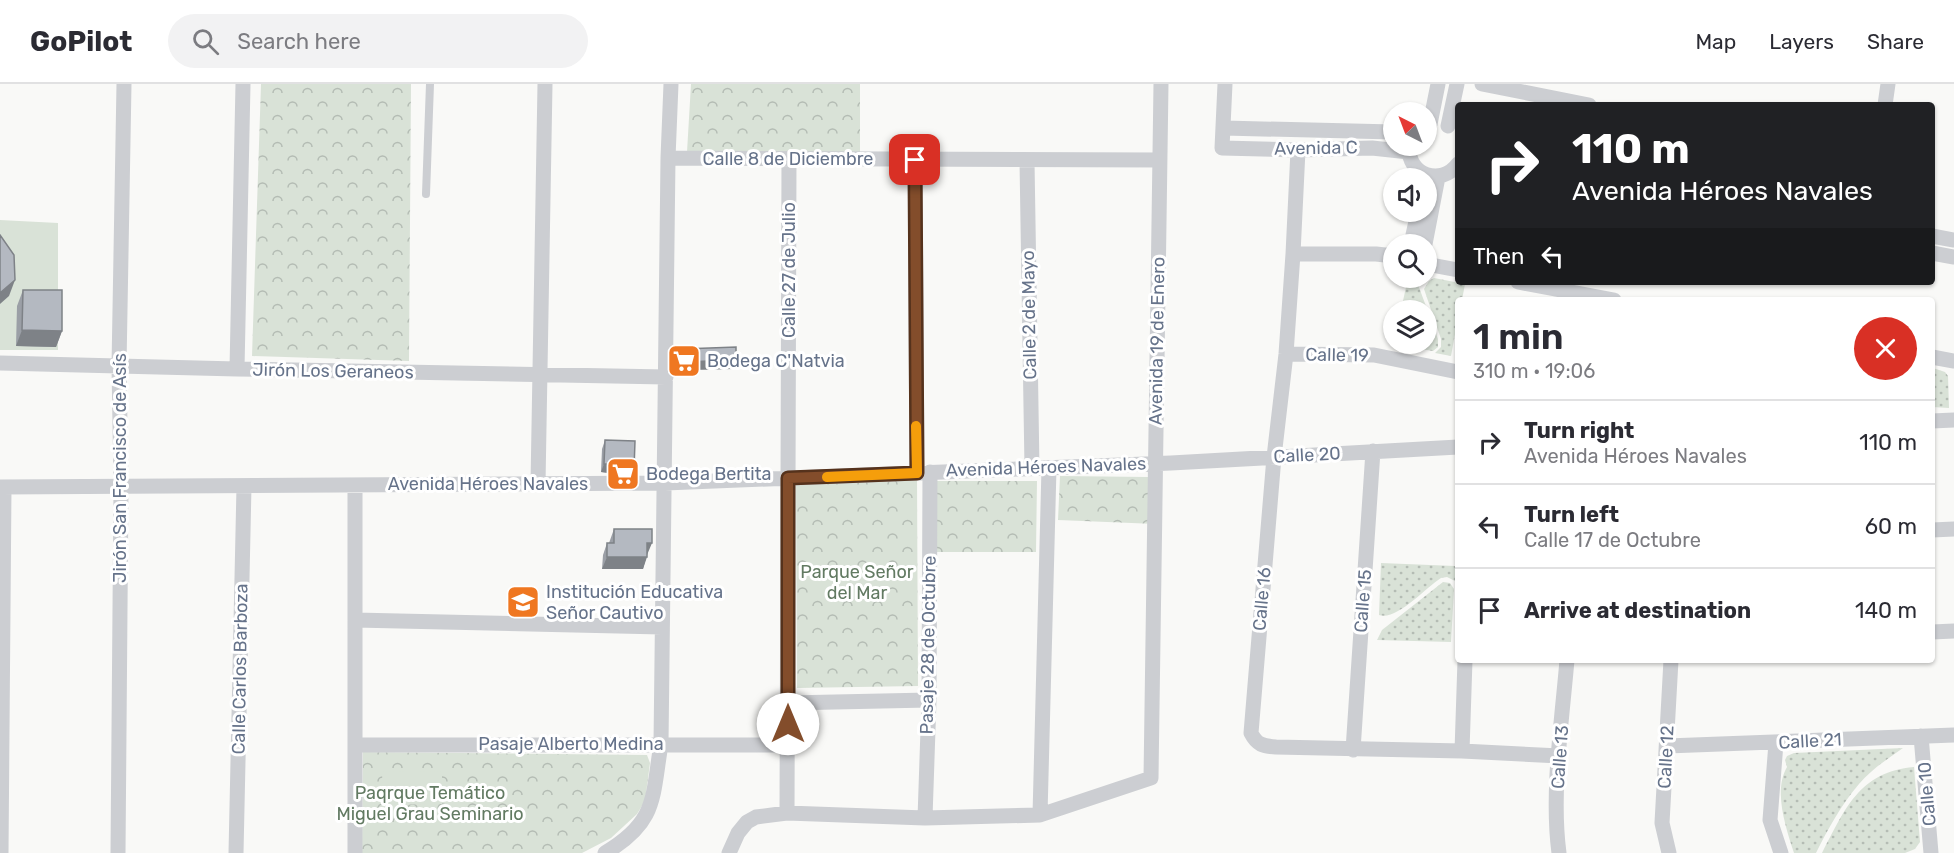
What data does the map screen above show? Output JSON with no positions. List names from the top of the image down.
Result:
{
  "streets": {
    "street": [
      "Avenida C",
      "Calle 8 de Diciembre",
      "Calle 27 de Julio",
      "Calle 2 de Mayo",
      "Avenida 19 de Enero",
      "Calle 19",
      "Jirón Los Geraneos",
      "Calle 20",
      "Avenida Héroes Navales",
      "Jirón San Francisco de Asís",
      "Calle 16",
      "Calle 15",
      "Pasaje 28 de Octubre",
      "Calle Carlos Barboza",
      "Calle 21",
      "Pasaje Alberto Medina",
      "Calle 13",
      "Calle 12",
      "Calle 10"
    ]
  },
  "crossings": [
    ["Avenida C", "Calle 16"],
    ["Calle 8 de Diciembre", "Calle 27 de Julio"],
    ["Calle 8 de Diciembre", "Calle 2 de Mayo"],
    ["Calle 8 de Diciembre", "Avenida 19 de Enero"],
    ["Calle 8 de Diciembre", "Pasaje 28 de Octubre"],
    ["Calle 27 de Julio", "Avenida Héroes Navales"],
    ["Calle 27 de Julio", "Pasaje Alberto Medina"],
    ["Calle 2 de Mayo", "Avenida Héroes Navales"],
    ["Avenida 19 de Enero", "Calle 20"],
    ["Avenida 19 de Enero", "Avenida Héroes Navales"],
    ["Calle 19", "Calle 16"],
    ["Jirón Los Geraneos", "Jirón San Francisco de Asís"],
    ["Calle 20", "Avenida Héroes Navales"],
    ["Calle 20", "Calle 16"],
    ["Calle 20", "Calle 15"],
    ["Avenida Héroes Navales", "Jirón San Francisco de Asís"],
    ["Avenida Héroes Navales", "Pasaje 28 de Octubre"],
    ["Avenida Héroes Navales", "Calle Carlos Barboza"],
    ["Calle 16", "Calle 15"],
    ["Calle 16", "Calle 13"],
    ["Calle 21", "Calle 12"],
    ["Calle 21", "Calle 10"]
  ],
  "parks": ["Parque Señor del Mar", "Paqrque Temático Miguel Grau Seminario"],
  "places": {
    "supermarket": ["Bodega C'Natvia", "Bodega Bertita"],
    "school or university": ["Institución Educativa Señor Cautivo"]
  },
  "north": "top left",
  "page": {
    "header": "GoPilot",
    "search": "Search here",
    "nav": ["Map", "Layers", "Share"],
    "turn": ["110 m", "Avenida Héroes Navales"],
    "then": "Then",
    "heading": ["1 min", "310 m · 19:06"],
    "list": [
      {
        "name": "Turn right",
        "note": "Avenida Héroes Navales",
        "value": "110 m"
      },
      {
        "name": "Turn left",
        "note": "Calle 17 de Octubre",
        "value": "60 m"
      },
      {
        "name": "Arrive at destination",
        "value": "140 m"
      }
    ]
  }
}
